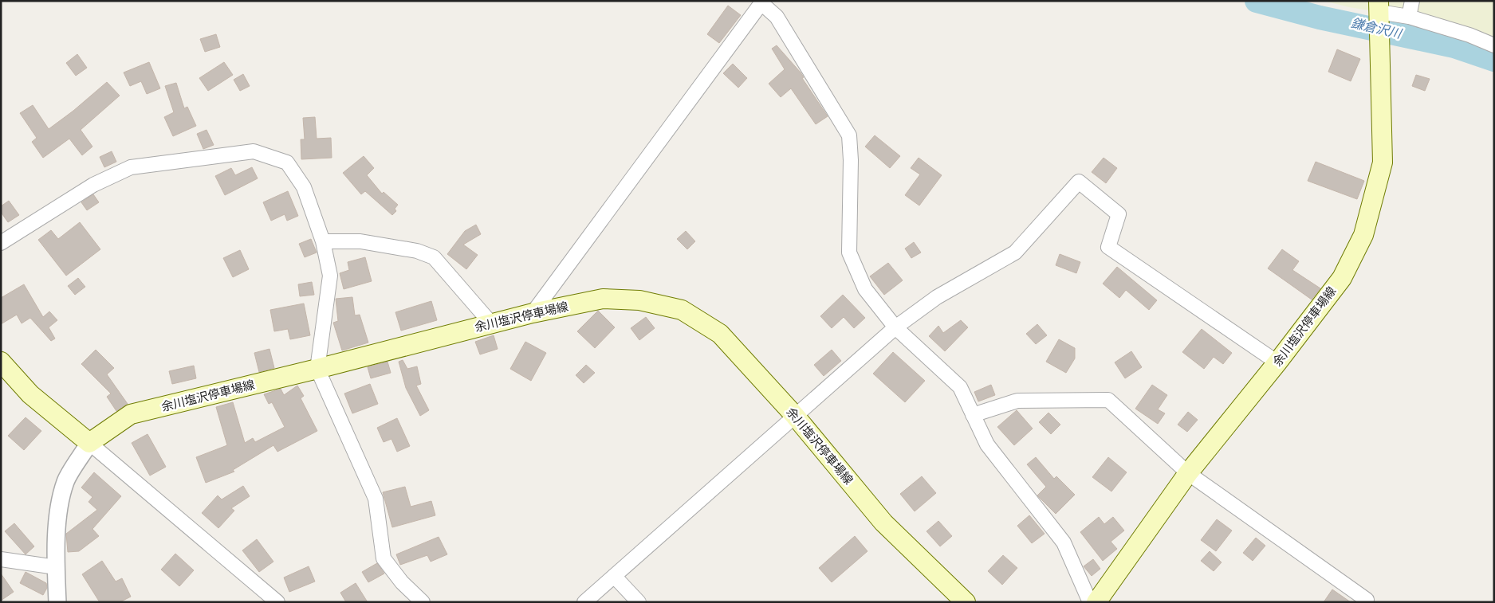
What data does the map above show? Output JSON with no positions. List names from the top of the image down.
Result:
{
  "streets": {
    "main road": ["余川塩沢停車場線"]
  },
  "water": ["鎌倉沢川"]
}
